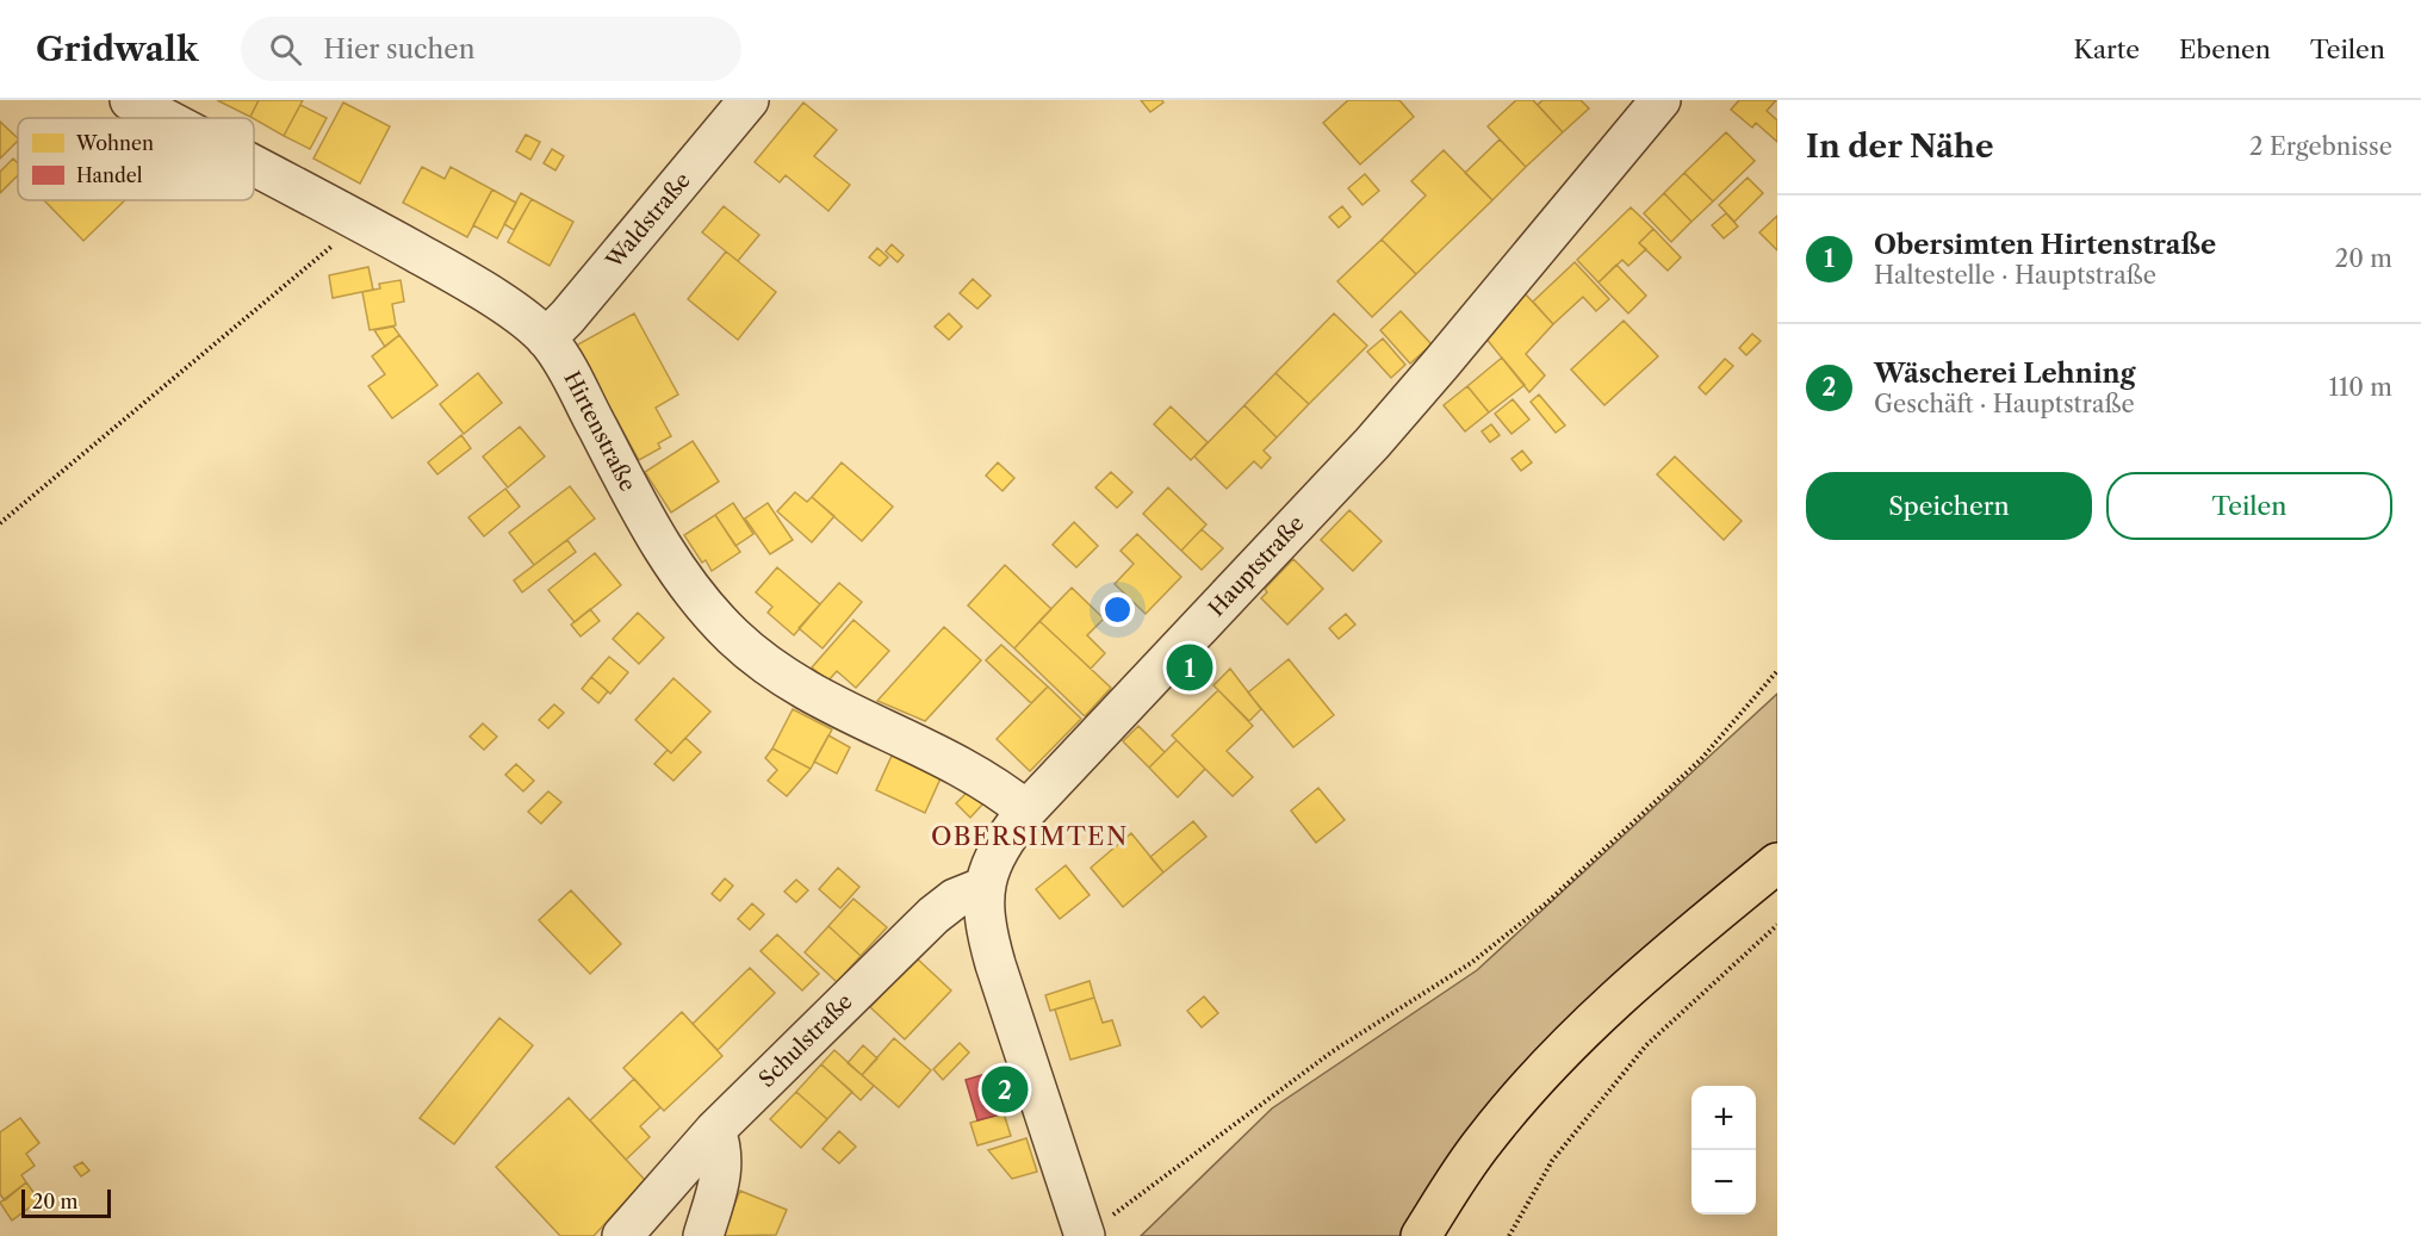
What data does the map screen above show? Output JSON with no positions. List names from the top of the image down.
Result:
{
  "streets": {
    "street": [
      "Waldstraße",
      "Hirtenstraße",
      "Hauptstraße",
      "Schulstraße"
    ]
  },
  "crossings": [
    ["Waldstraße", "Hirtenstraße"],
    ["Hirtenstraße", "Hauptstraße"],
    ["Hauptstraße", "Schulstraße"]
  ],
  "districts": ["OBERSIMTEN"],
  "legend": ["Wohnen", "Handel"],
  "scale_bar": "20 m",
  "page": {
    "header": "Gridwalk",
    "search": "Hier suchen",
    "nav": ["Karte", "Ebenen", "Teilen"],
    "heading": ["In der Nähe", "2 Ergebnisse"],
    "list": [
      {
        "mark": "1",
        "name": "Obersimten Hirtenstraße",
        "note": "Haltestelle · Hauptstraße",
        "value": "20 m"
      },
      {
        "mark": "2",
        "name": "Wäscherei Lehning",
        "note": "Geschäft · Hauptstraße",
        "value": "110 m"
      }
    ],
    "buttons": ["Speichern", "Teilen"],
    "pins": ["1", "2"],
    "map_buttons": ["+", "−"],
    "scale": "20 m"
  }
}
